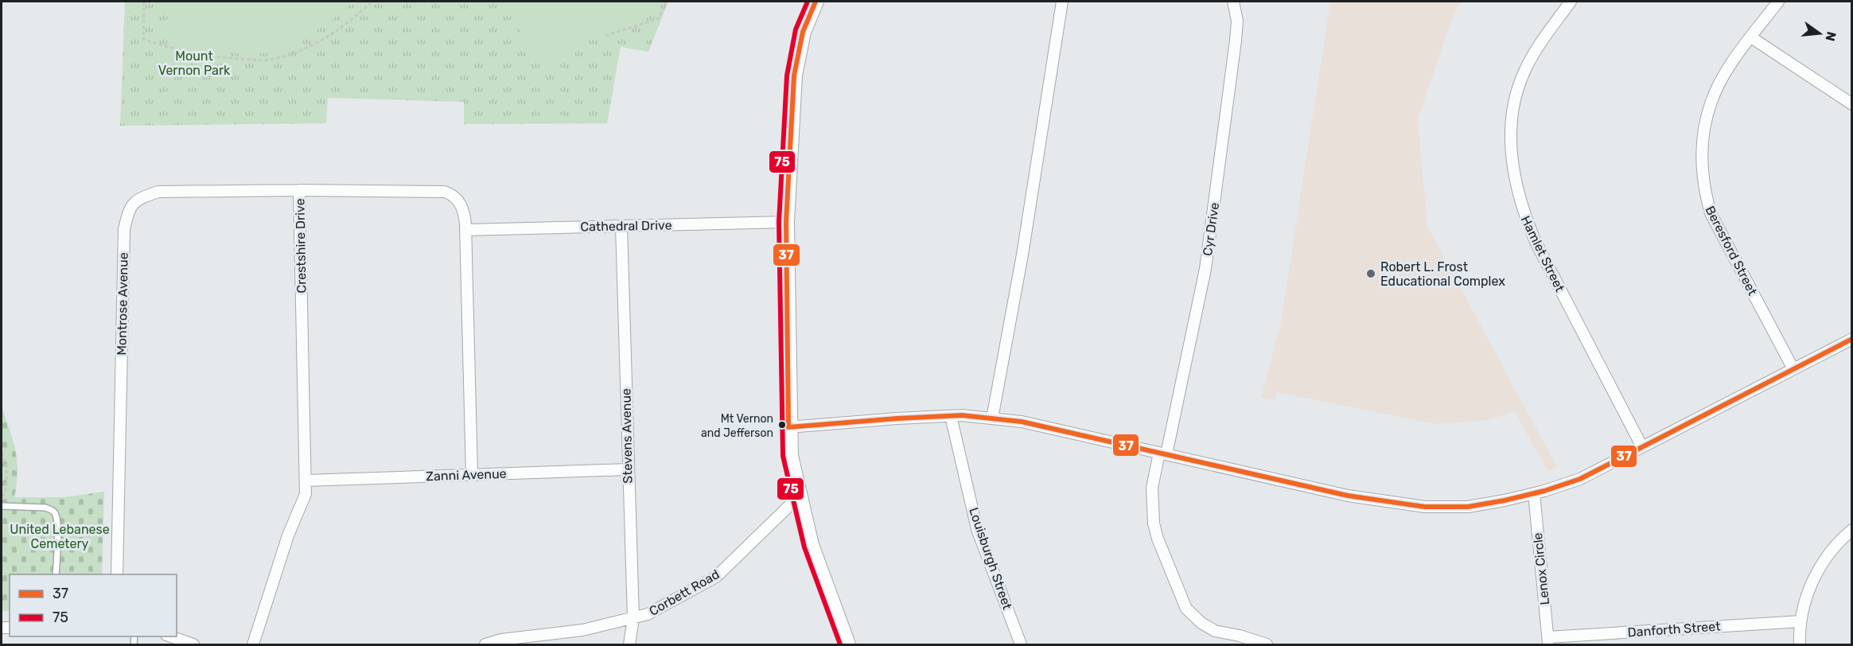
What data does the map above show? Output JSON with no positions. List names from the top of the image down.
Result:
{
  "streets": {
    "street": [
      "Cathedral Drive",
      "Cyr Drive",
      "Crestshire Drive",
      "Beresford Street",
      "Hamlet Street",
      "Montrose Avenue",
      "Stevens Avenue",
      "Zanni Avenue",
      "Louisburgh Street",
      "Lenox Circle",
      "Corbett Road",
      "Danforth Street"
    ]
  },
  "crossings": [
    ["Cathedral Drive", "Crestshire Drive"],
    ["Cathedral Drive", "Stevens Avenue"],
    ["Crestshire Drive", "Montrose Avenue"],
    ["Crestshire Drive", "Zanni Avenue"],
    ["Stevens Avenue", "Zanni Avenue"],
    ["Stevens Avenue", "Corbett Road"],
    ["Lenox Circle", "Danforth Street"]
  ],
  "parks": ["Mount Vernon Park", "United Lebanese Cemetery"],
  "places": ["Robert L. Frost Educational Complex", "Mt Vernon and Jefferson"],
  "lines": ["transit line 37", "transit line 75"],
  "legend": ["37", "75"],
  "north": "right"
}
